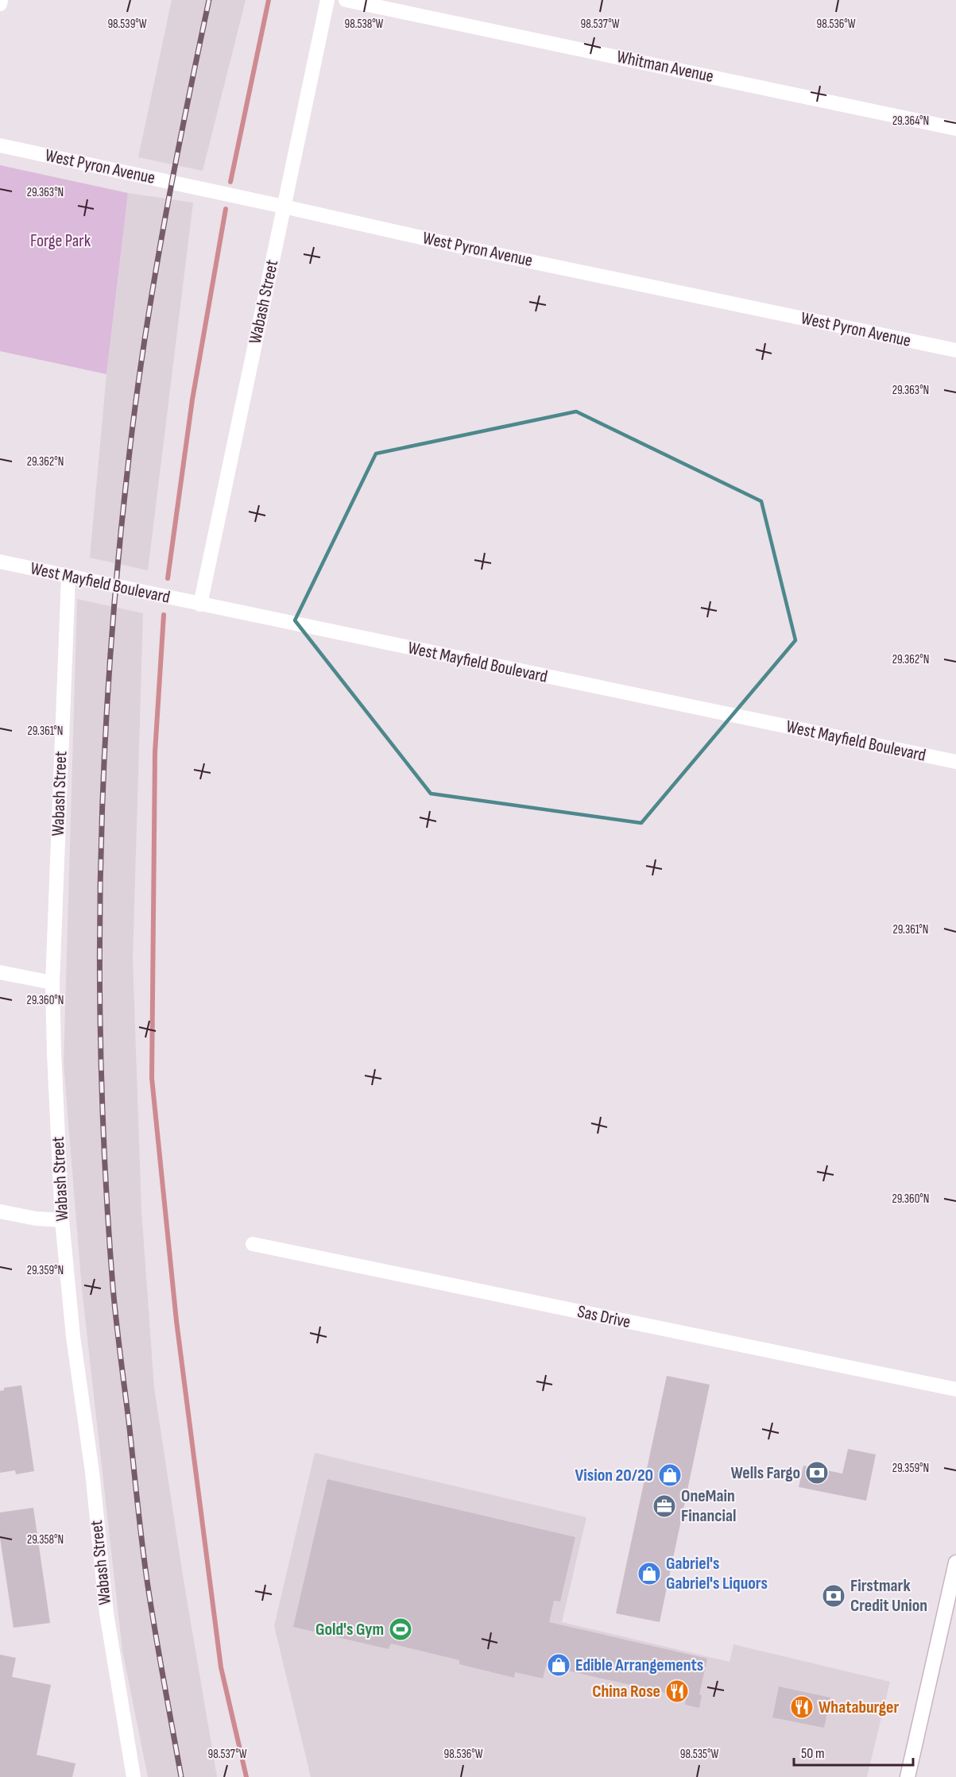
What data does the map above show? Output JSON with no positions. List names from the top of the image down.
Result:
{
  "streets": {
    "street": [
      "Whitman Avenue",
      "West Pyron Avenue",
      "Wabash Street",
      "West Mayfield Boulevard",
      "Sas Drive"
    ]
  },
  "crossings": [
    ["West Pyron Avenue", "Wabash Street"],
    ["Wabash Street", "West Mayfield Boulevard"]
  ],
  "parks": ["Forge Park"],
  "places": {
    "bank": ["Wells Fargo", "Firstmark Credit Union"],
    "shop": ["Vision 20/20", "Gabriel's Gabriel's Liquors", "Edible Arrangements"],
    "office": ["OneMain Financial"],
    "sports": ["Gold's Gym"],
    "restaurant": ["China Rose", "Whataburger"]
  },
  "scale_bar": "50 m",
  "coordinates": [
    "98.539°W",
    "98.538°W",
    "98.537°W",
    "98.536°W",
    "29.364°N",
    "29.363°N",
    "29.362°N",
    "29.361°N",
    "29.360°N",
    "29.359°N",
    "29.358°N",
    "98.535°W"
  ]
}
